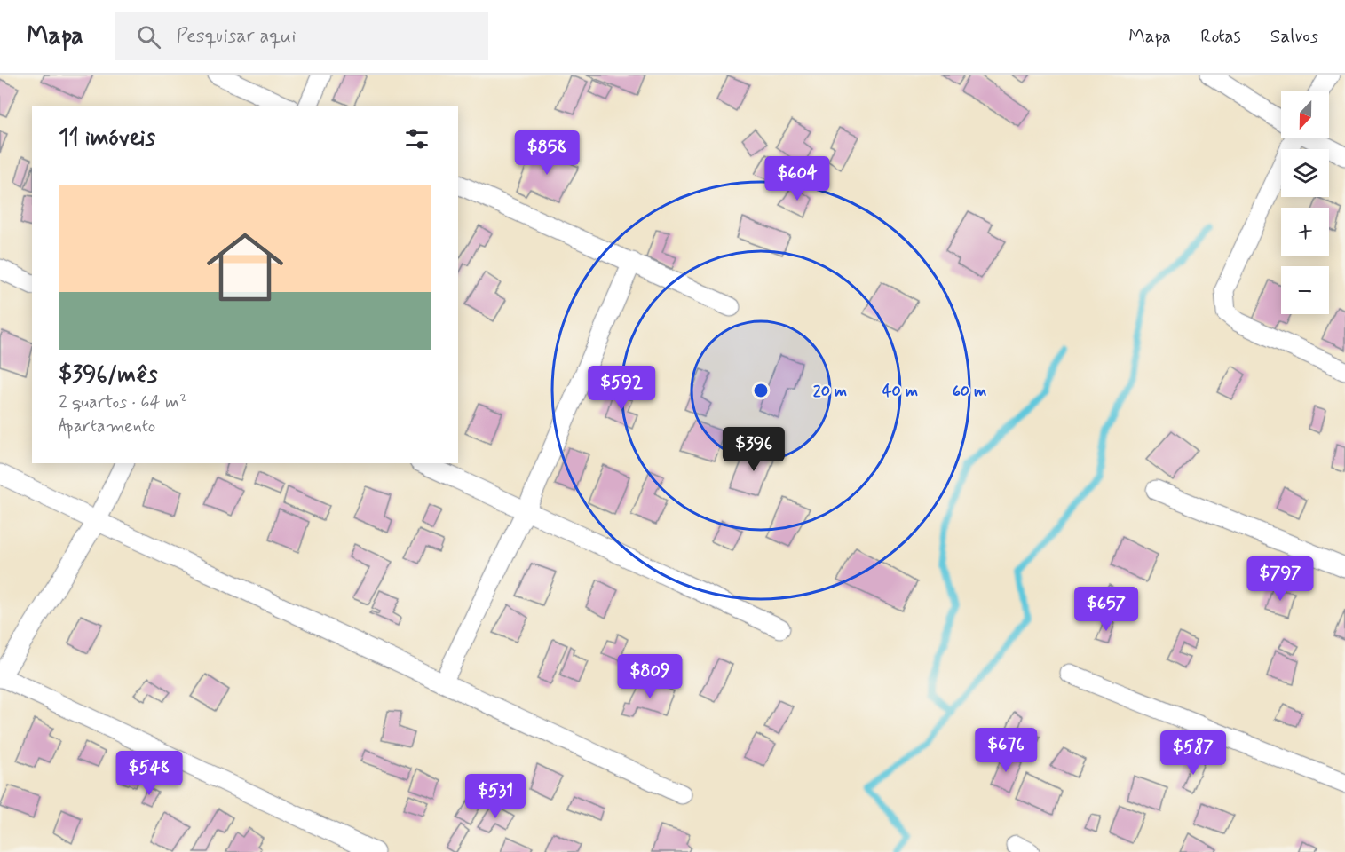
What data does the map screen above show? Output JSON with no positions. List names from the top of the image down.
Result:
{
  "north": "bottom",
  "page": {
    "header": "Mapa",
    "search": "Pesquisar aqui",
    "nav": ["Mapa", "Rotas", "Salvos"],
    "map_buttons": ["+", "−"],
    "heading": "11 imóveis",
    "price": [
      "$858",
      "$604",
      "$592",
      "$396",
      "$797",
      "$657",
      "$809",
      "$676",
      "$587",
      "$548",
      "$531"
    ],
    "list": [
      {
        "name": "$396/mês",
        "note": "2 quartos · 64 m² · Apartamento"
      }
    ]
  },
  "rings": ["20 m", "40 m", "60 m"]
}
